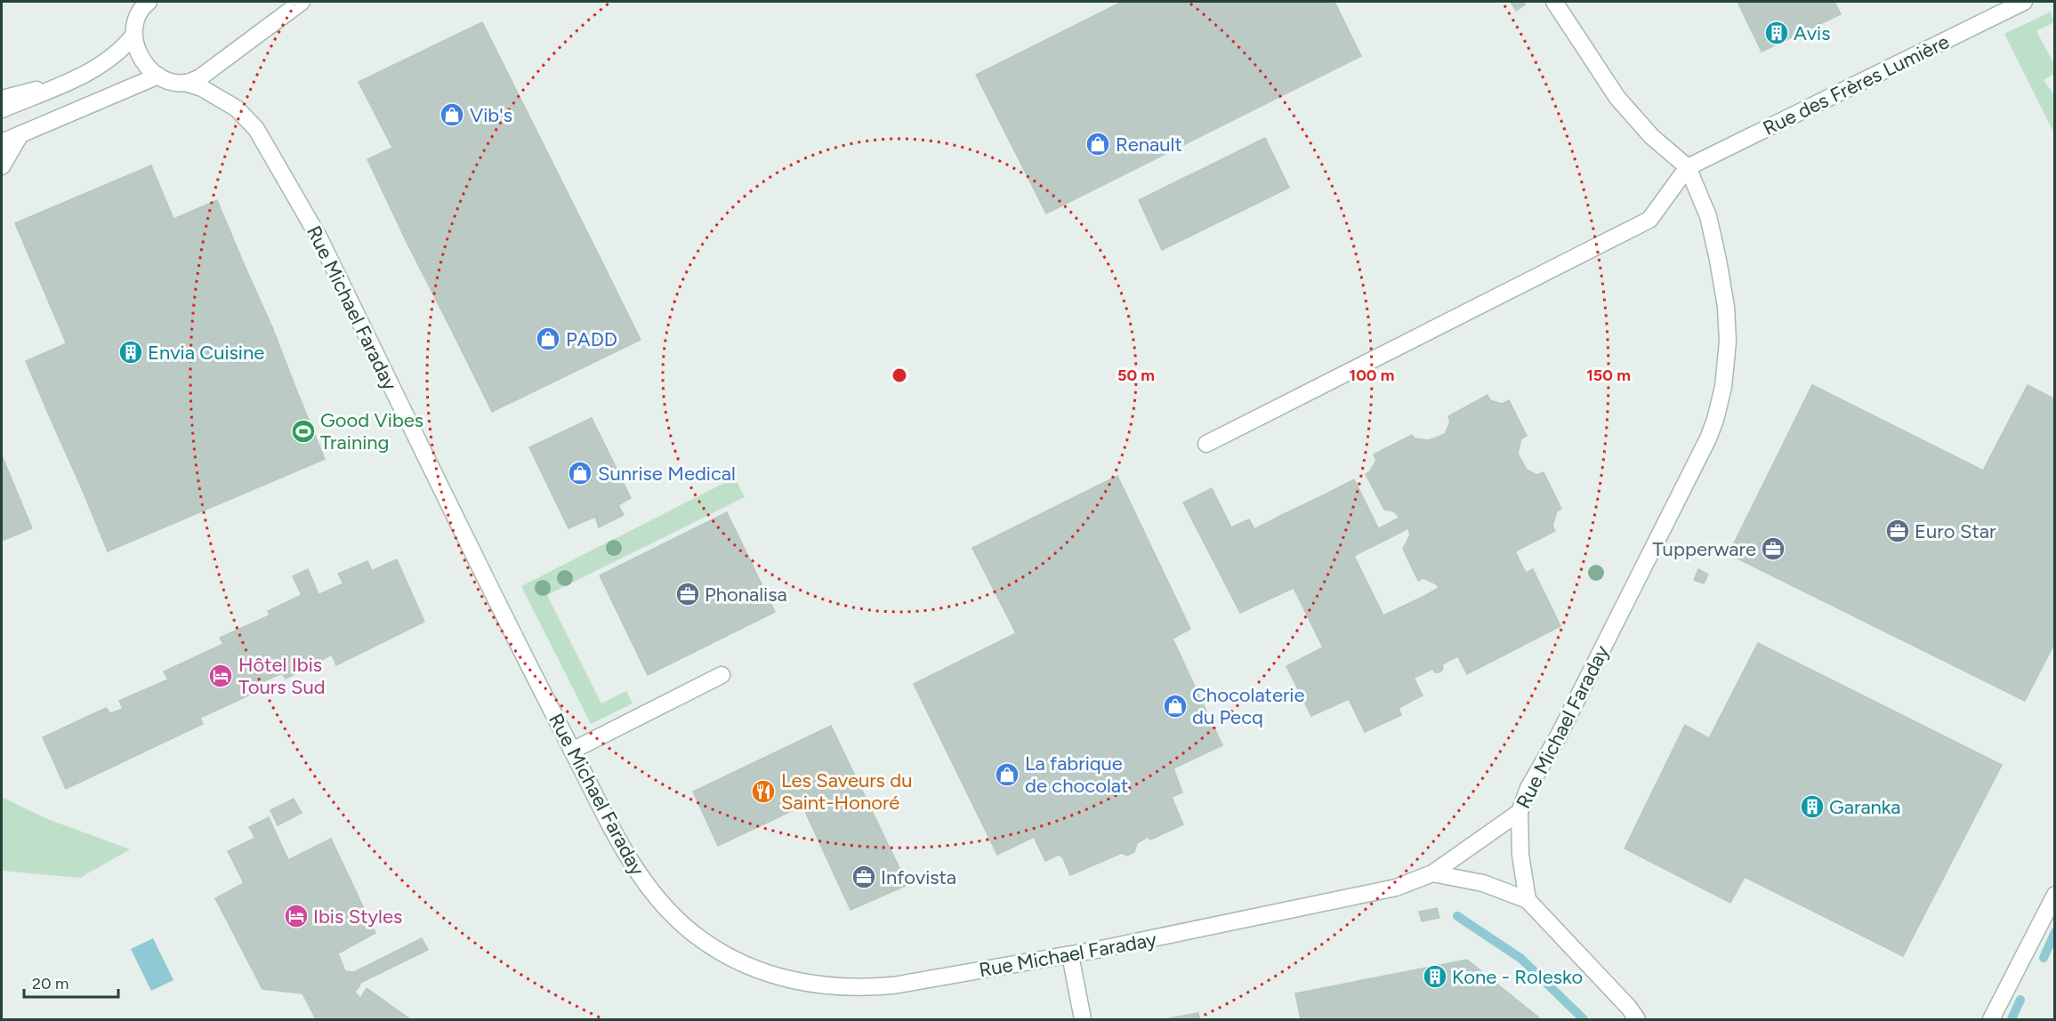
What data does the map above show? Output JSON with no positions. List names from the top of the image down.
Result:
{
  "streets": {
    "street": ["Rue des Frères Lumière", "Rue Michael Faraday"]
  },
  "crossings": [
    ["Rue des Frères Lumière", "Rue Michael Faraday"]
  ],
  "places": {
    "building": [
      "Avis",
      "Envia Cuisine",
      "Garanka",
      "Kone - Rolesko"
    ],
    "shop": [
      "Vib's",
      "Renault",
      "PADD",
      "Sunrise Medical",
      "Chocolaterie du Pecq",
      "La fabrique de chocolat"
    ],
    "sports": ["Good Vibes Training"],
    "office": [
      "Euro Star",
      "Tupperware",
      "Phonalisa",
      "Infovista"
    ],
    "hotel": ["Hôtel Ibis Tours Sud", "Ibis Styles"],
    "restaurant": ["Les Saveurs du Saint-Honoré"]
  },
  "scale_bar": "20 m",
  "rings": ["50 m", "100 m", "150 m"]
}
